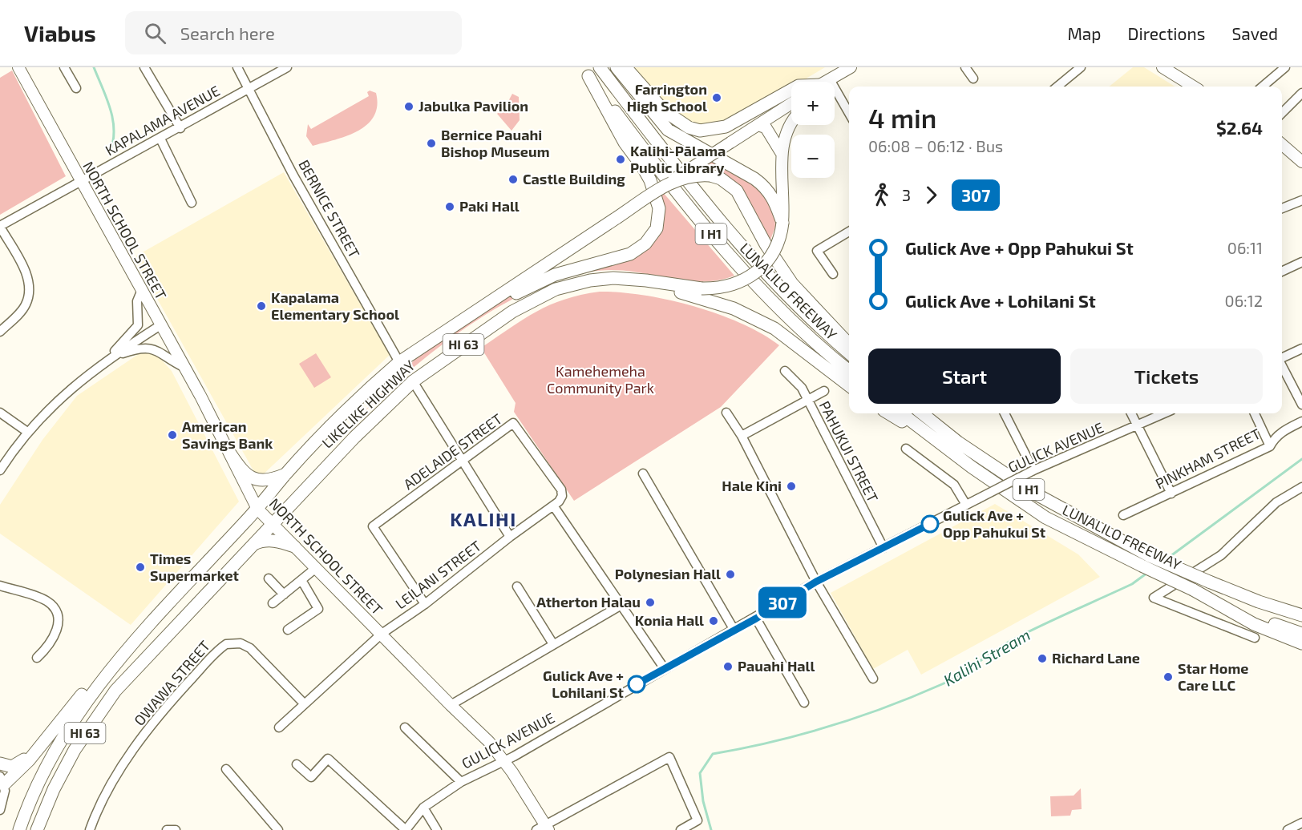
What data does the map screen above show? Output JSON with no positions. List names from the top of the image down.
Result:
{
  "streets": {
    "highway": [
      "I H1",
      "LUNALILO FREEWAY",
      "HI 63",
      "LIKELIKE HIGHWAY"
    ],
    "main road": ["NORTH SCHOOL STREET"],
    "street": [
      "KAPALAMA AVENUE",
      "BERNICE STREET",
      "GULICK AVENUE",
      "ADELAIDE STREET",
      "PAHUKUI STREET",
      "PINKHAM STREET",
      "LEILANI STREET",
      "OWAWA STREET"
    ]
  },
  "crossings": [
    ["KAPALAMA AVENUE", "BERNICE STREET"],
    ["KAPALAMA AVENUE", "NORTH SCHOOL STREET"],
    ["BERNICE STREET", "LIKELIKE HIGHWAY"],
    ["NORTH SCHOOL STREET", "LIKELIKE HIGHWAY"],
    ["NORTH SCHOOL STREET", "GULICK AVENUE"],
    ["NORTH SCHOOL STREET", "LEILANI STREET"],
    ["I H1", "LUNALILO FREEWAY"],
    ["GULICK AVENUE", "PAHUKUI STREET"],
    ["ADELAIDE STREET", "LEILANI STREET"],
    ["LEILANI STREET", "OWAWA STREET"]
  ],
  "districts": ["KALIHI"],
  "water": ["Kalihi Stream"],
  "parks": ["Kamehemeha Community Park"],
  "places": [
    "Farrington High School",
    "Jabulka Pavilion",
    "Bernice Pauahi Bishop Museum",
    "Kalihi-Pālama Public Library",
    "Castle Building",
    "Paki Hall",
    "Kapalama Elementary School",
    "American Savings Bank",
    "Hale Kini",
    "Gulick Ave + Opp Pahukui St",
    "Times Supermarket",
    "Polynesian Hall",
    "Atherton Halau",
    "Konia Hall",
    "Richard Lane",
    "Pauahi Hall",
    "Star Home Care LLC",
    "Gulick Ave + Lohilani St"
  ],
  "lines": ["bus line 307"],
  "page": {
    "header": "Viabus",
    "search": "Search here",
    "nav": ["Map", "Directions", "Saved"],
    "on_map": "307",
    "map_buttons": ["+", "−"],
    "heading": ["4 min", "06:08 – 06:12 · Bus", "$2.64"],
    "legs": ["3", "307"],
    "list": [
      {
        "name": "Gulick Ave + Opp Pahukui St",
        "value": "06:11"
      },
      {
        "name": "Gulick Ave + Lohilani St",
        "value": "06:12"
      }
    ],
    "buttons": ["Start", "Tickets"]
  }
}
